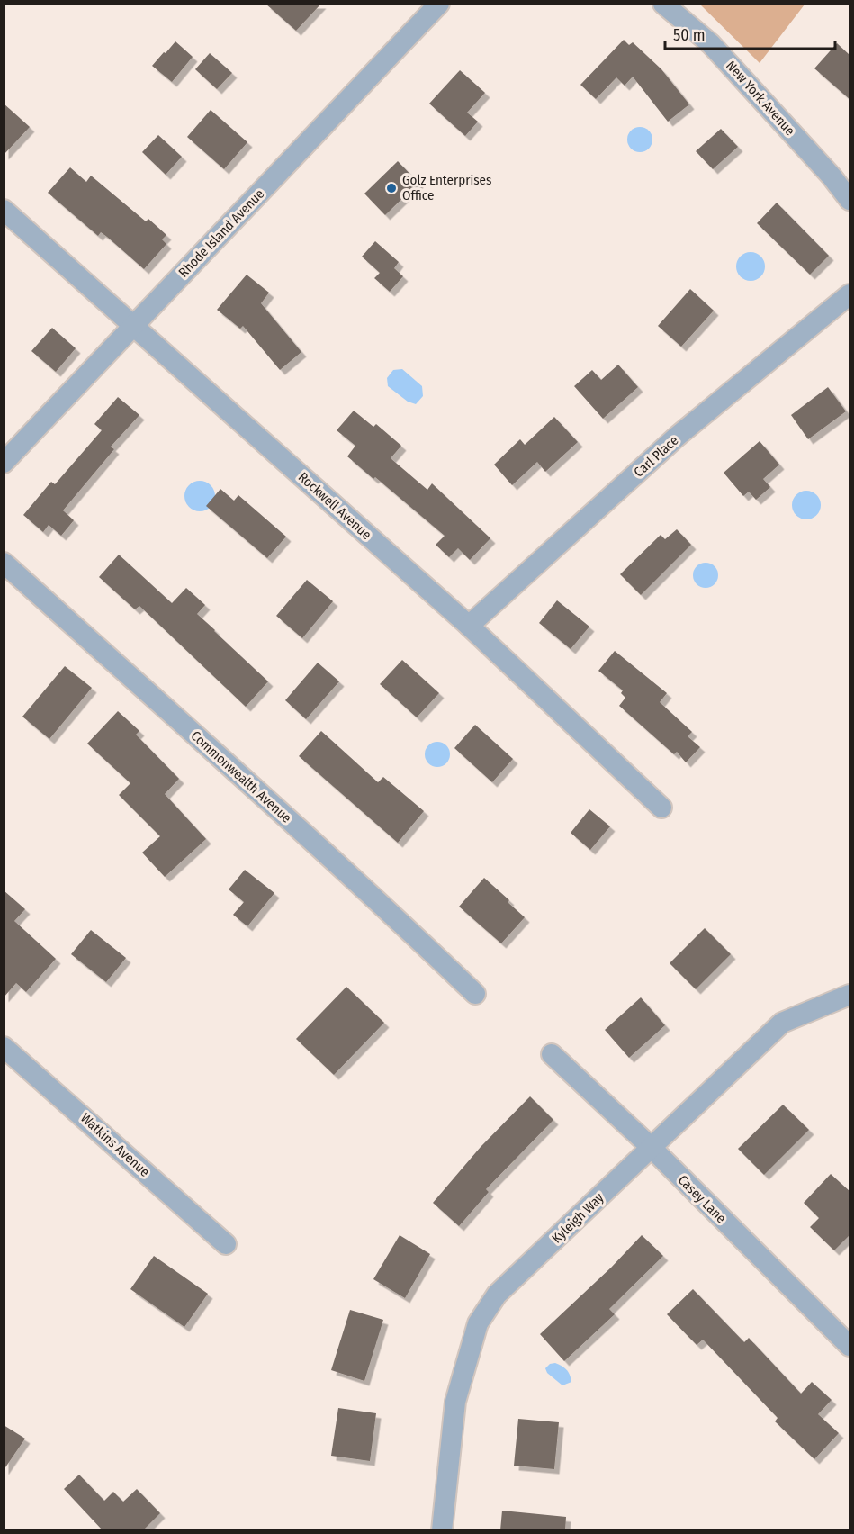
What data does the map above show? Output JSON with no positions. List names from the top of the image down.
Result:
{
  "streets": {
    "street": [
      "New York Avenue",
      "Rhode Island Avenue",
      "Carl Place",
      "Rockwell Avenue",
      "Commonwealth Avenue",
      "Watkins Avenue",
      "Casey Lane",
      "Kyleigh Way"
    ]
  },
  "crossings": [
    ["Rhode Island Avenue", "Rockwell Avenue"],
    ["Carl Place", "Rockwell Avenue"],
    ["Casey Lane", "Kyleigh Way"]
  ],
  "places": ["Golz Enterprises Office"],
  "scale_bar": "50 m"
}
